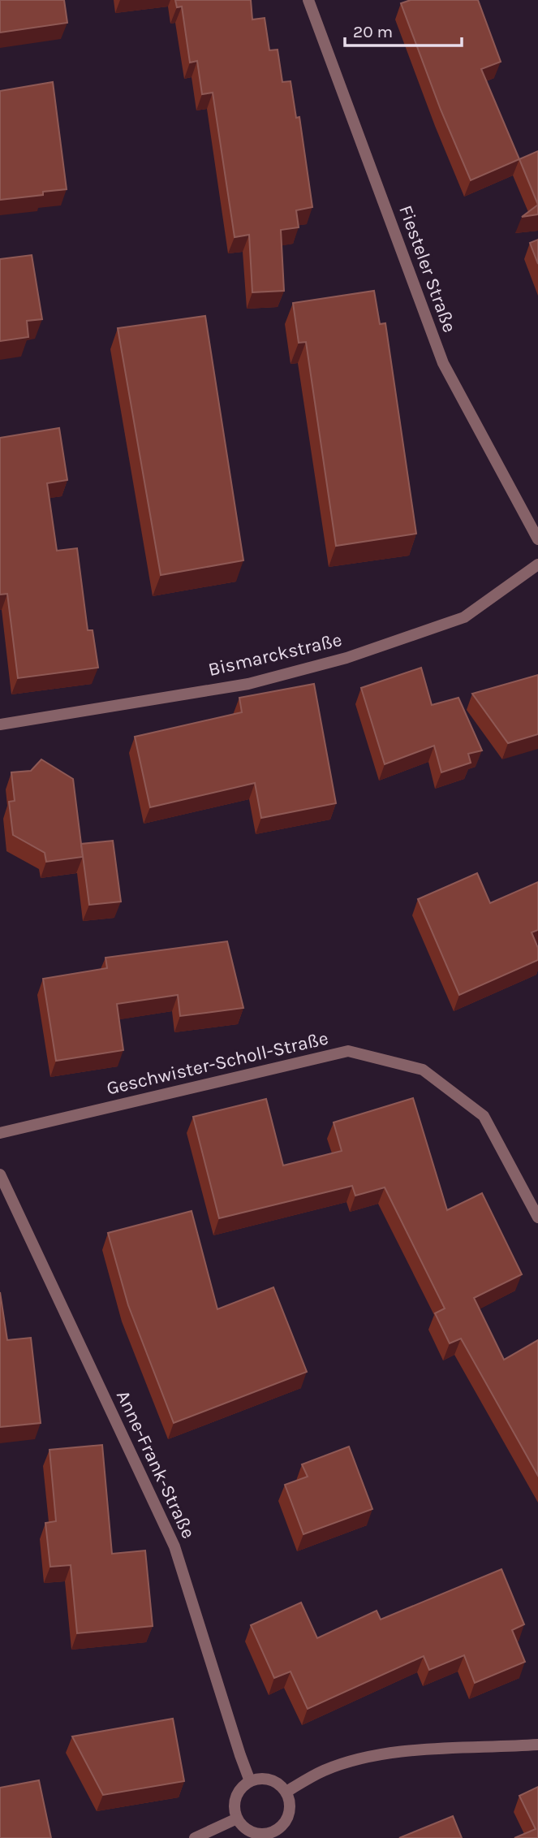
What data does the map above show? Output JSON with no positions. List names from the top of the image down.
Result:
{
  "streets": {
    "street": [
      "Fiesteler Straße",
      "Bismarckstraße",
      "Geschwister-Scholl-Straße",
      "Anne-Frank-Straße"
    ]
  },
  "scale_bar": "20 m"
}
